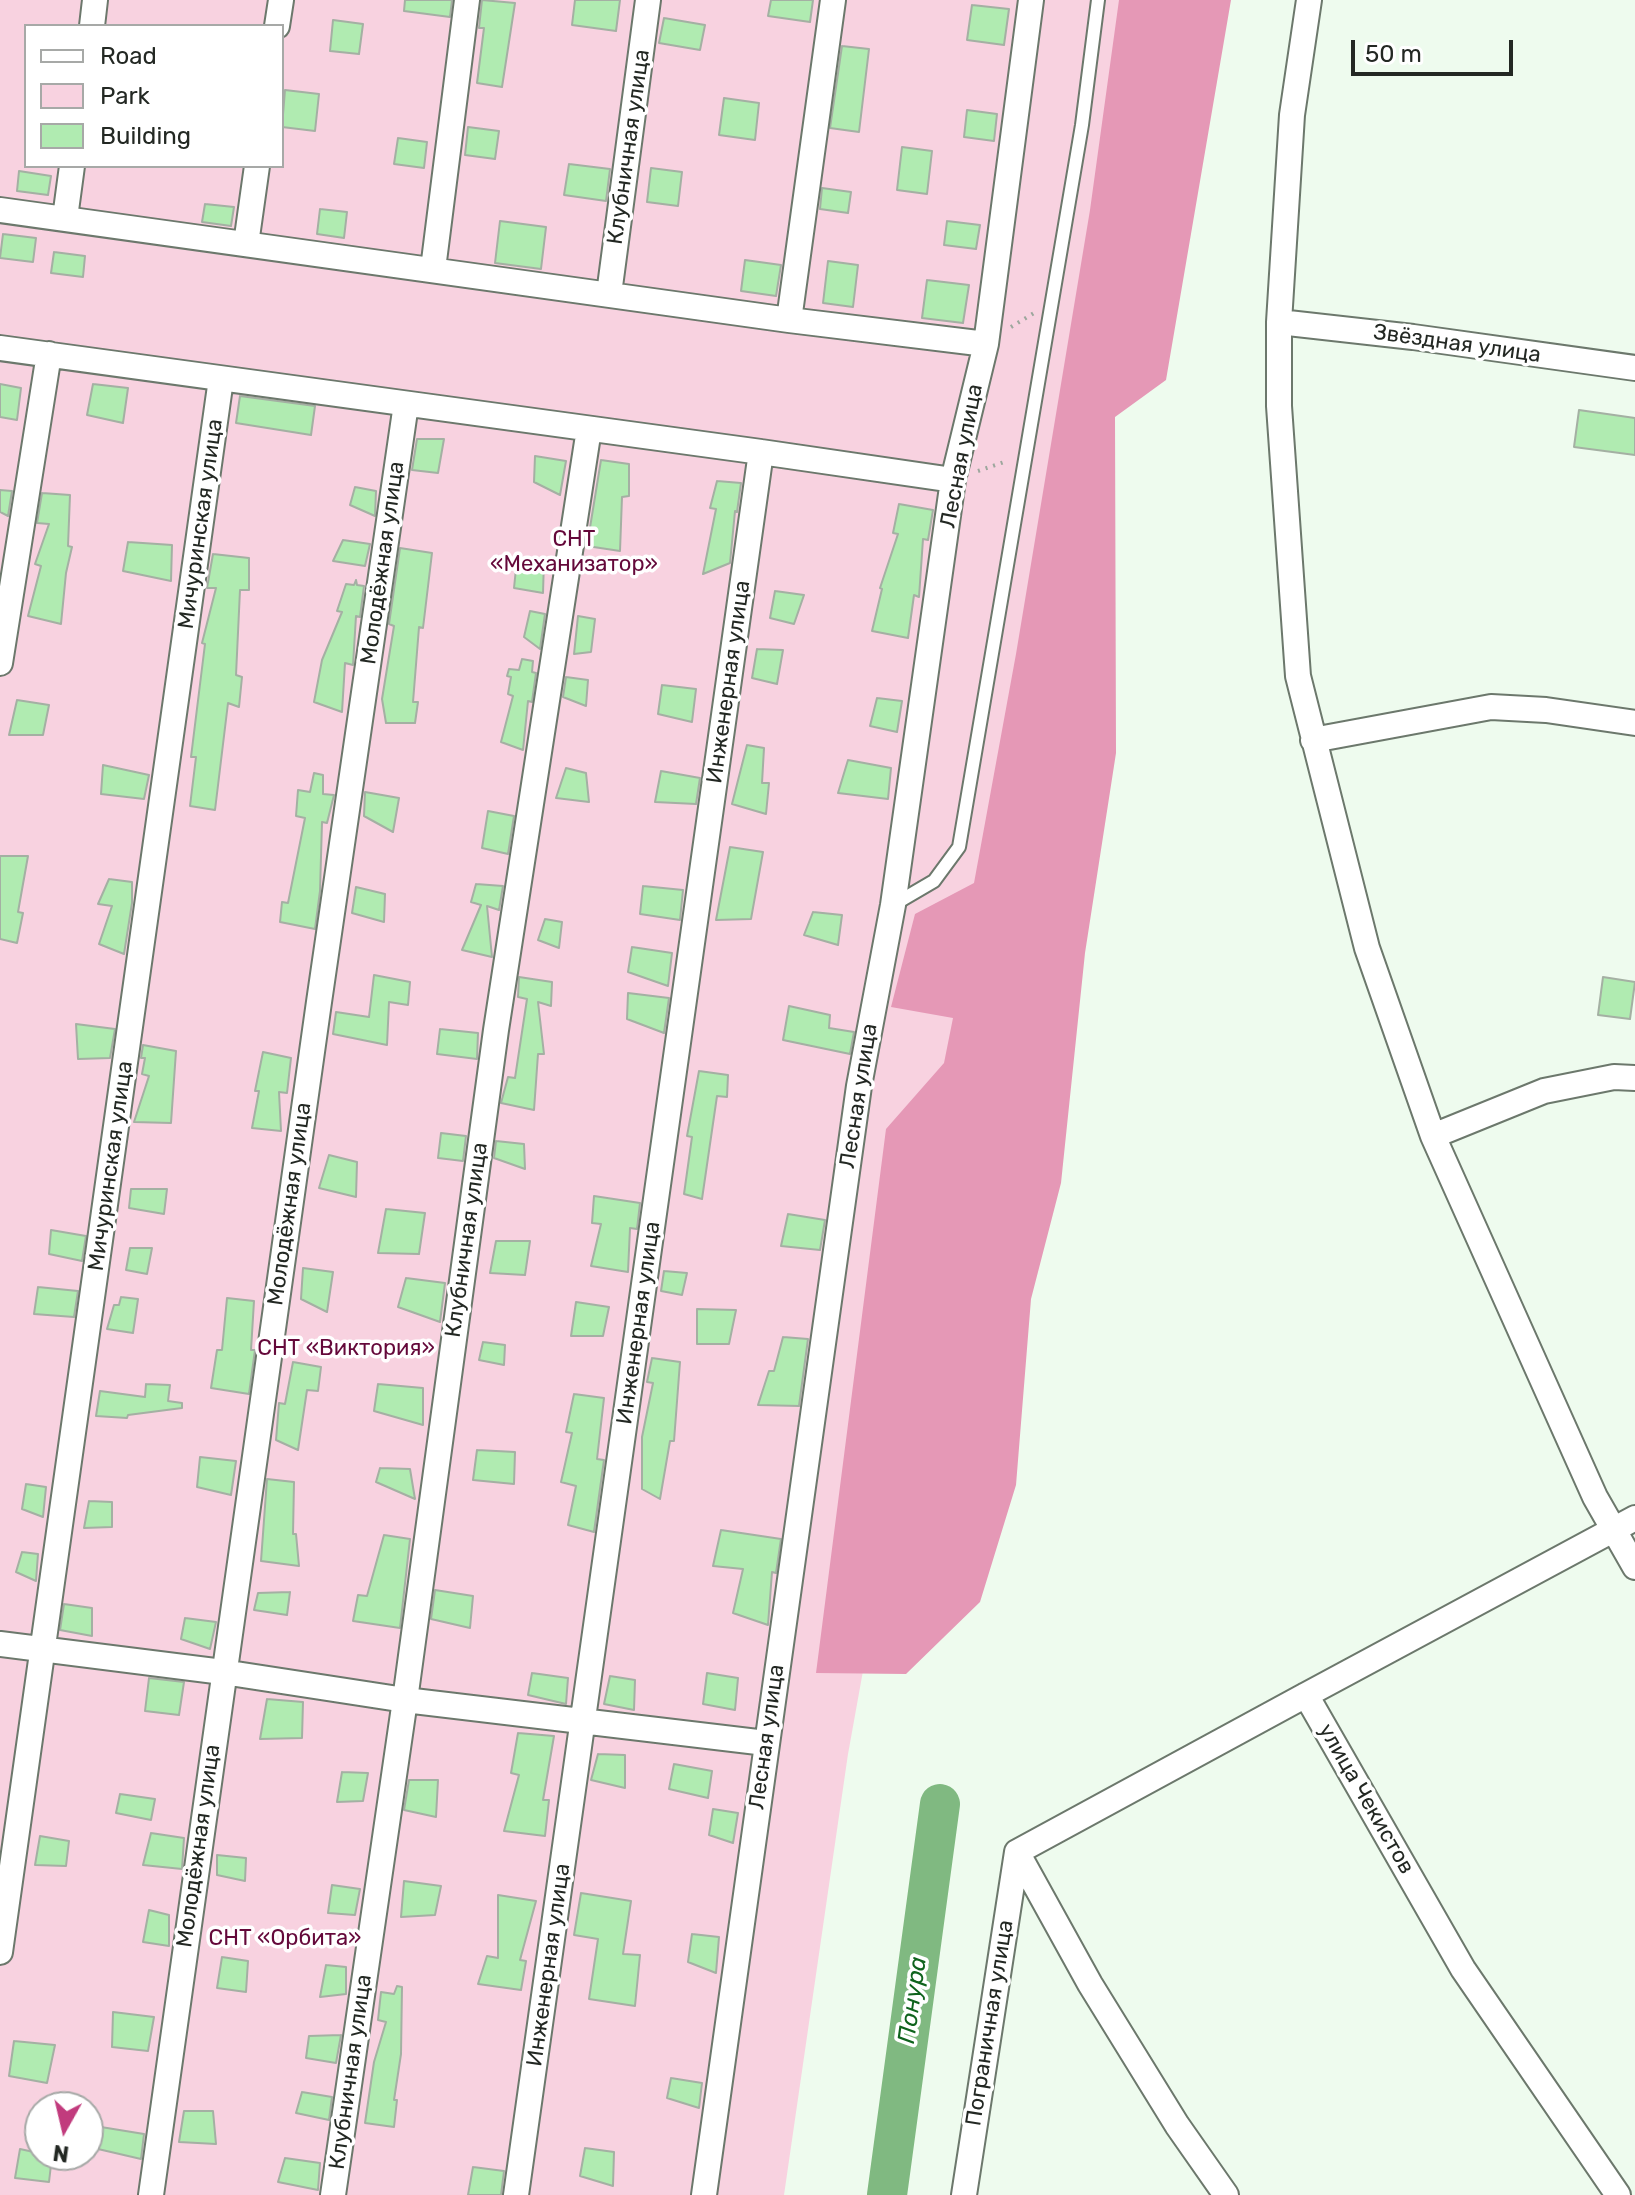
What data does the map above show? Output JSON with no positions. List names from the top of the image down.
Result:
{
  "streets": {
    "street": [
      "Клубничная улица",
      "Звёздная улица",
      "Лесная улица",
      "Мичуринская улица",
      "Молодёжная улица",
      "Инженерная улица",
      "улица Чекистов",
      "Пограничная улица"
    ]
  },
  "water": ["Понура"],
  "parks": ["СНТ «Механизатор»", "СНТ «Виктория»", "СНТ «Орбита»"],
  "legend": ["Road", "Park", "Building"],
  "scale_bar": "50 m",
  "north": "bottom"
}
